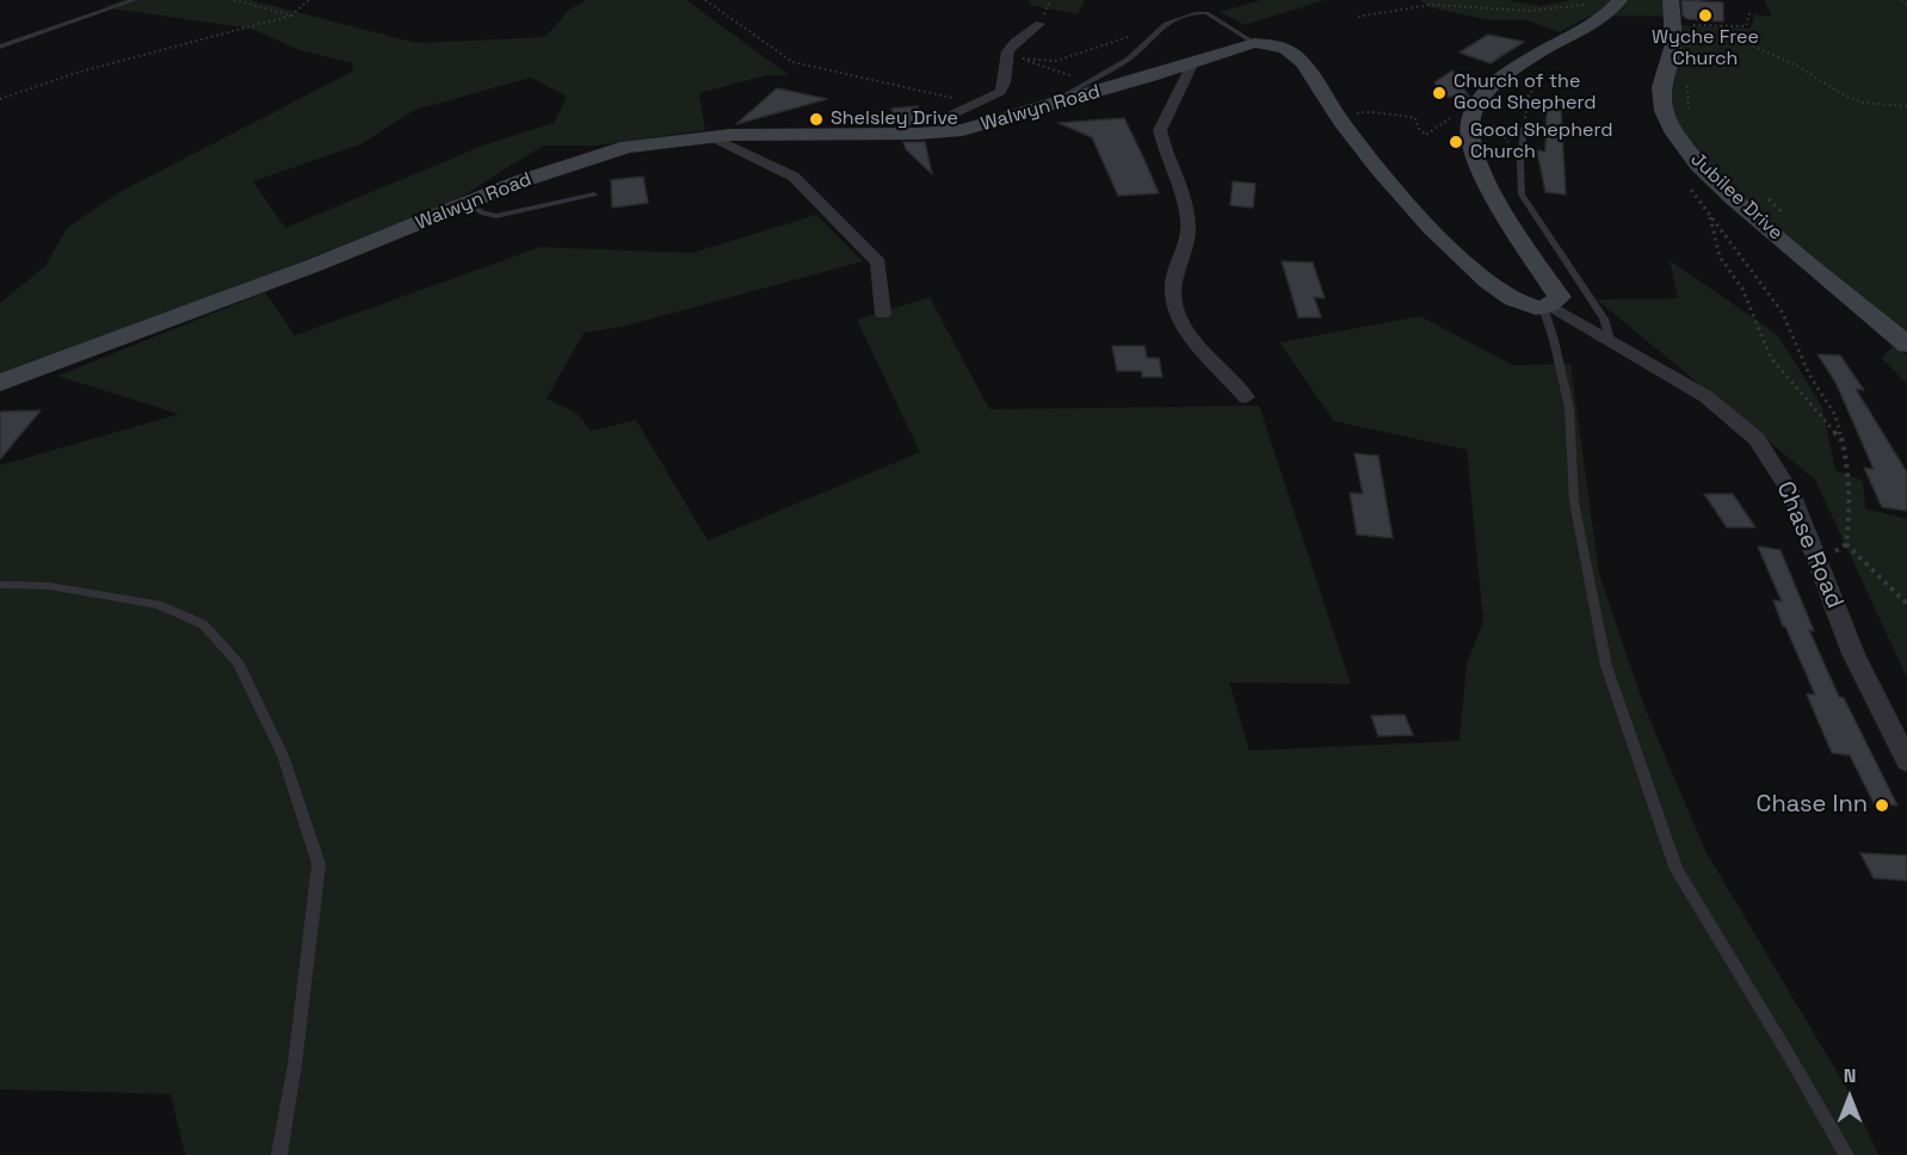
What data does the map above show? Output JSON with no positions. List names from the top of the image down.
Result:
{
  "streets": {
    "main road": ["Walwyn Road", "Jubilee Drive"],
    "street": ["Chase Road"]
  },
  "places": [
    "Wyche Free Church",
    "Church of the Good Shepherd",
    "Shelsley Drive",
    "Good Shepherd Church",
    "Chase Inn"
  ],
  "north": "top"
}
